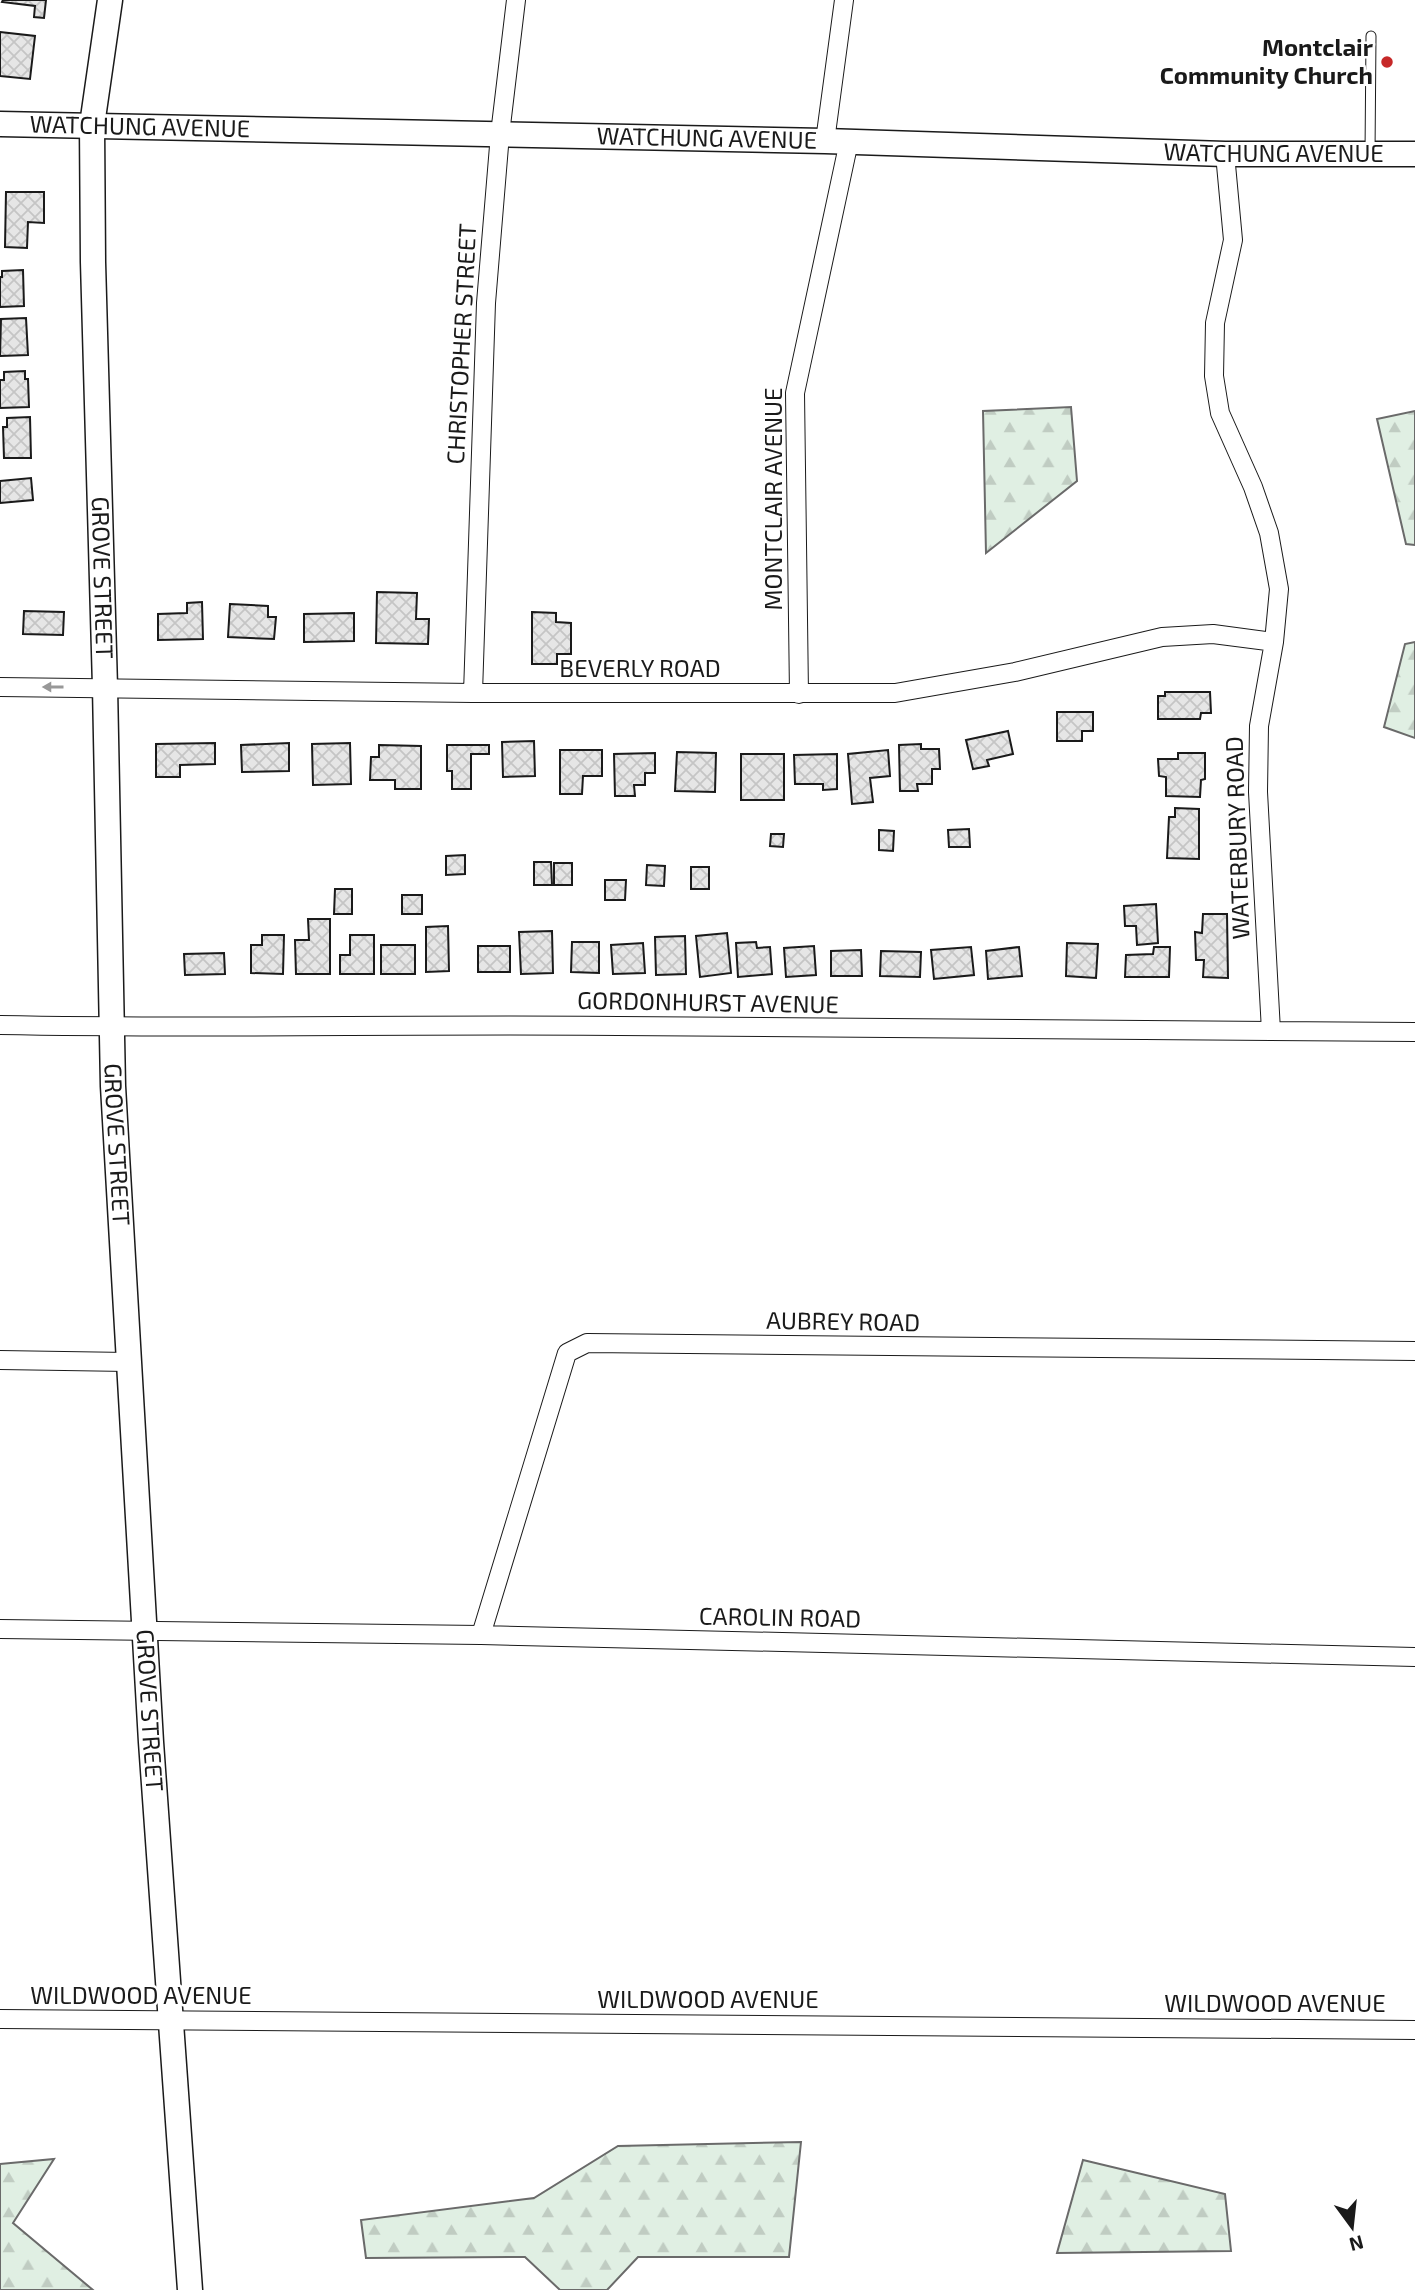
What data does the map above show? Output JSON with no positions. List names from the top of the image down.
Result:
{
  "streets": {
    "main road": ["WATCHUNG AVENUE", "GROVE STREET"],
    "street": [
      "CHRISTOPHER STREET",
      "MONTCLAIR AVENUE",
      "BEVERLY ROAD",
      "WATERBURY ROAD",
      "GORDONHURST AVENUE",
      "AUBREY ROAD",
      "CAROLIN ROAD",
      "WILDWOOD AVENUE"
    ]
  },
  "crossings": [
    ["WATCHUNG AVENUE", "CHRISTOPHER STREET"],
    ["WATCHUNG AVENUE", "MONTCLAIR AVENUE"],
    ["WATCHUNG AVENUE", "GROVE STREET"],
    ["WATCHUNG AVENUE", "WATERBURY ROAD"],
    ["CHRISTOPHER STREET", "BEVERLY ROAD"],
    ["MONTCLAIR AVENUE", "BEVERLY ROAD"],
    ["GROVE STREET", "BEVERLY ROAD"],
    ["GROVE STREET", "GORDONHURST AVENUE"],
    ["GROVE STREET", "CAROLIN ROAD"],
    ["GROVE STREET", "WILDWOOD AVENUE"],
    ["BEVERLY ROAD", "WATERBURY ROAD"],
    ["WATERBURY ROAD", "GORDONHURST AVENUE"],
    ["AUBREY ROAD", "CAROLIN ROAD"]
  ],
  "places": ["Montclair Community Church"],
  "north": "bottom"
}
